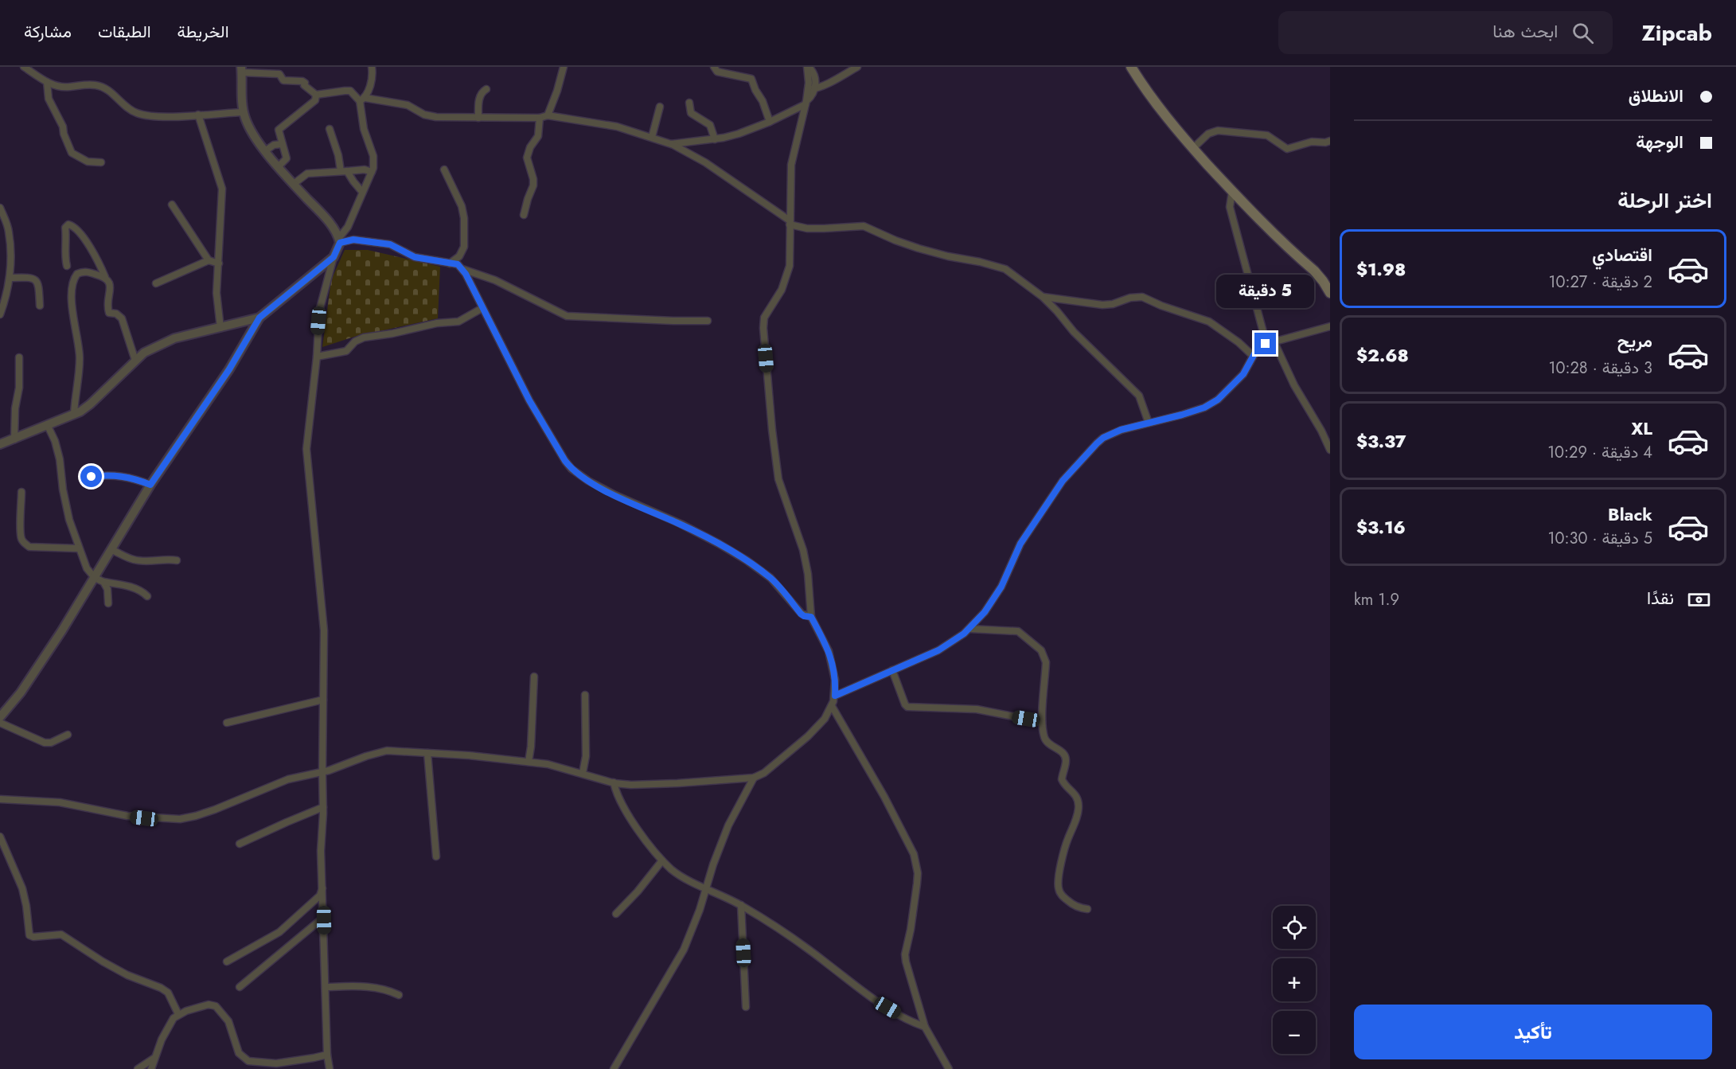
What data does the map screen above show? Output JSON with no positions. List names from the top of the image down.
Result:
{
  "page": {
    "header": "Zipcab",
    "search": "ابحث هنا",
    "nav": ["الخريطة", "الطبقات", "مشاركة"],
    "banner": ["الانطلاق", "الوجهة"],
    "heading": "اختر الرحلة",
    "list": [
      {
        "name": "اقتصادي",
        "note": "2 دقيقة · 10:27",
        "value": "$1.98"
      },
      {
        "name": "مريح",
        "note": "3 دقيقة · 10:28",
        "value": "$2.68"
      },
      {
        "name": "XL",
        "note": "4 دقيقة · 10:29",
        "value": "$3.37"
      },
      {
        "name": "Black",
        "note": "5 دقيقة · 10:30",
        "value": "$3.16"
      }
    ],
    "bubble": "5 دقيقة",
    "pay": ["نقدًا", "1.9 km"],
    "map_buttons": ["+", "−"],
    "buttons": "تأكيد"
  }
}
